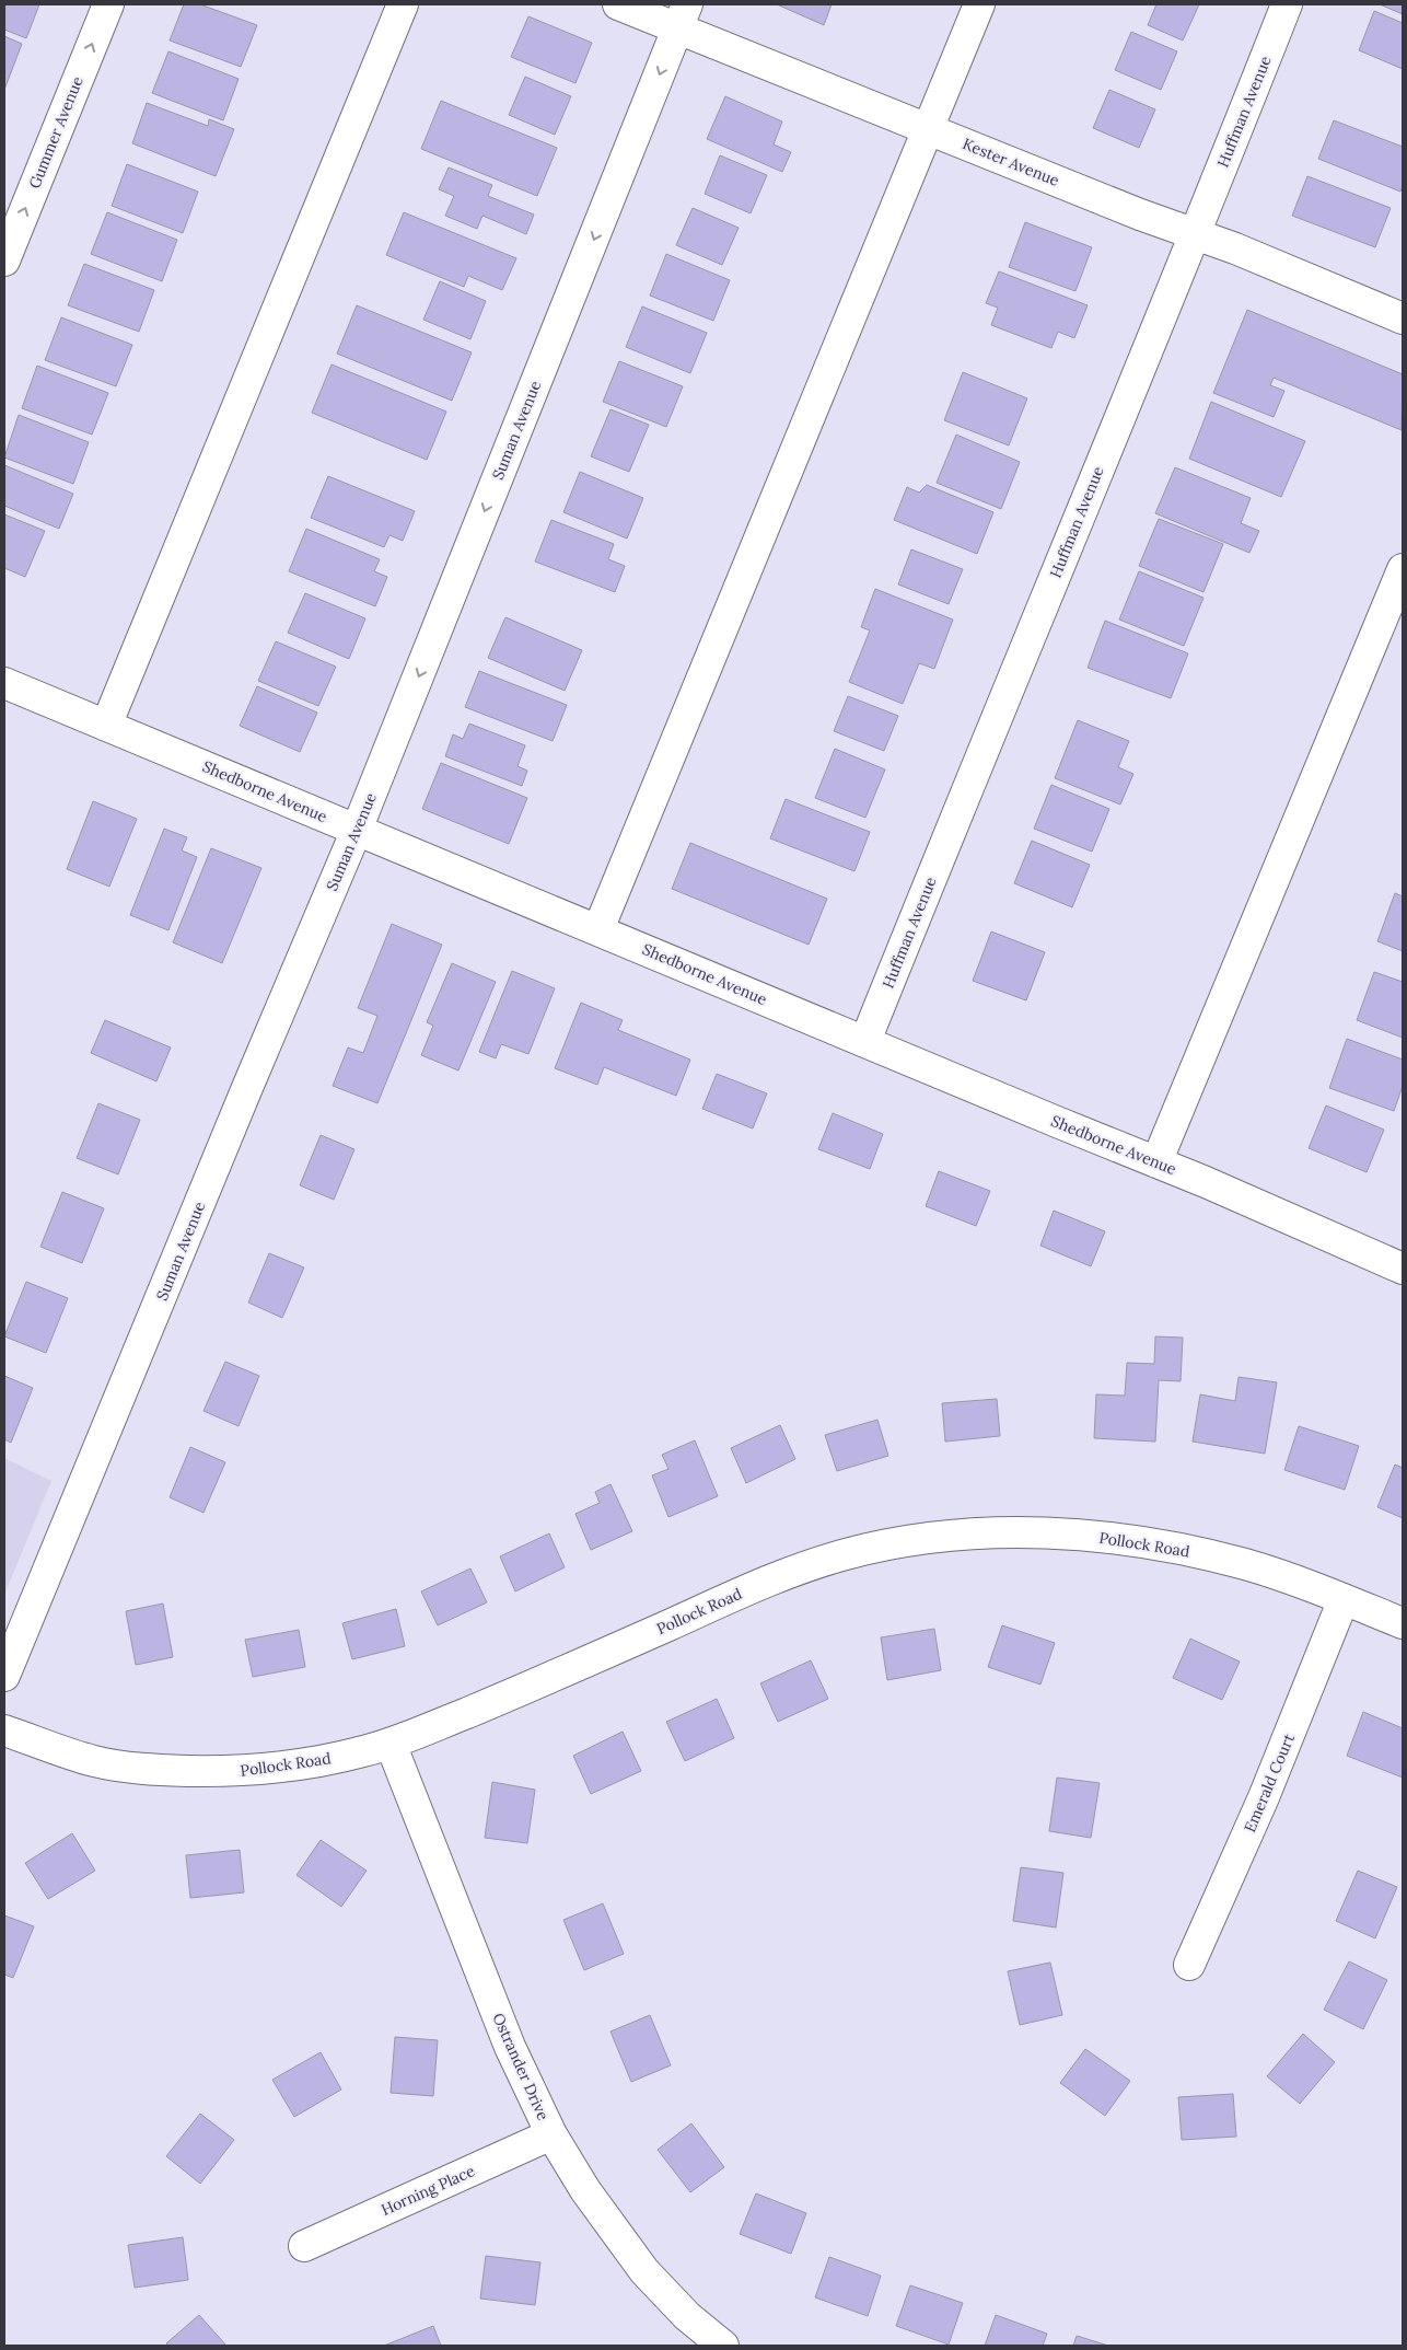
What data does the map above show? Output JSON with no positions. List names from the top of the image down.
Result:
{
  "streets": {
    "street": [
      "Huffman Avenue",
      "Gummer Avenue",
      "Kester Avenue",
      "Suman Avenue",
      "Shedborne Avenue",
      "Pollock Road",
      "Emerald Court",
      "Ostrander Drive",
      "Horning Place"
    ]
  },
  "crossings": [
    ["Huffman Avenue", "Kester Avenue"],
    ["Huffman Avenue", "Shedborne Avenue"],
    ["Kester Avenue", "Suman Avenue"],
    ["Suman Avenue", "Shedborne Avenue"],
    ["Pollock Road", "Emerald Court"],
    ["Pollock Road", "Ostrander Drive"],
    ["Ostrander Drive", "Horning Place"]
  ],
  "one_way": ["Gummer Avenue"]
}
